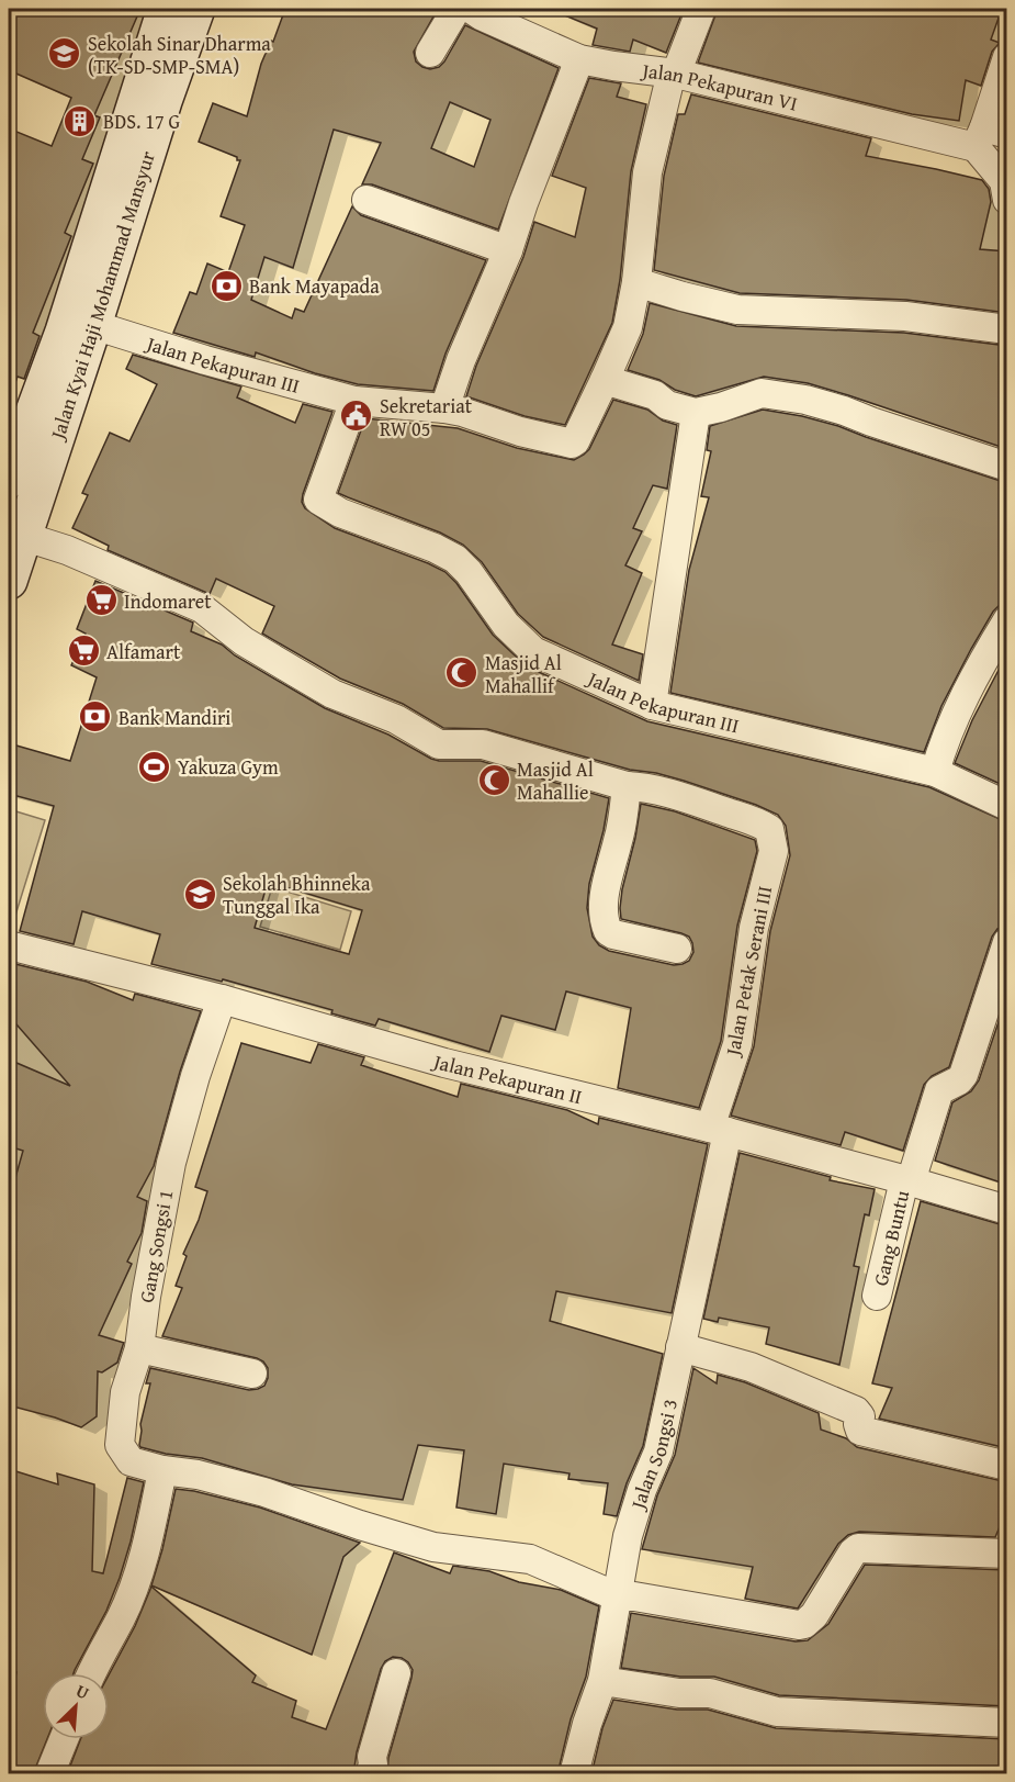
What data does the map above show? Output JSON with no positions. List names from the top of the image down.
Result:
{
  "streets": {
    "main road": ["Jalan Kyai Haji Mohammad Mansyur"],
    "street": [
      "Jalan Pekapuran VI",
      "Jalan Pekapuran III",
      "Jalan Petak Serani III",
      "Jalan Pekapuran II",
      "Gang Buntu",
      "Gang Songsi 1",
      "Jalan Songsi 3"
    ]
  },
  "crossings": [
    ["Jalan Kyai Haji Mohammad Mansyur", "Jalan Pekapuran III"],
    ["Jalan Petak Serani III", "Jalan Pekapuran II"],
    ["Jalan Petak Serani III", "Jalan Songsi 3"],
    ["Jalan Pekapuran II", "Gang Buntu"],
    ["Jalan Pekapuran II", "Gang Songsi 1"],
    ["Jalan Pekapuran II", "Jalan Songsi 3"],
    ["Gang Songsi 1", "Jalan Songsi 3"]
  ],
  "places": {
    "school or university": ["Sekolah Sinar Dharma (TK-SD-SMP-SMA)", "Sekolah Bhinneka Tunggal Ika"],
    "building": ["BDS. 17 G"],
    "bank": ["Bank Mayapada", "Bank Mandiri"],
    "public building": ["Sekretariat RW 05"],
    "supermarket": ["Indomaret", "Alfamart"],
    "mosque": ["Masjid Al Mahallif", "Masjid Al Mahallie"],
    "sports": ["Yakuza Gym"]
  },
  "north": "top right"
}
